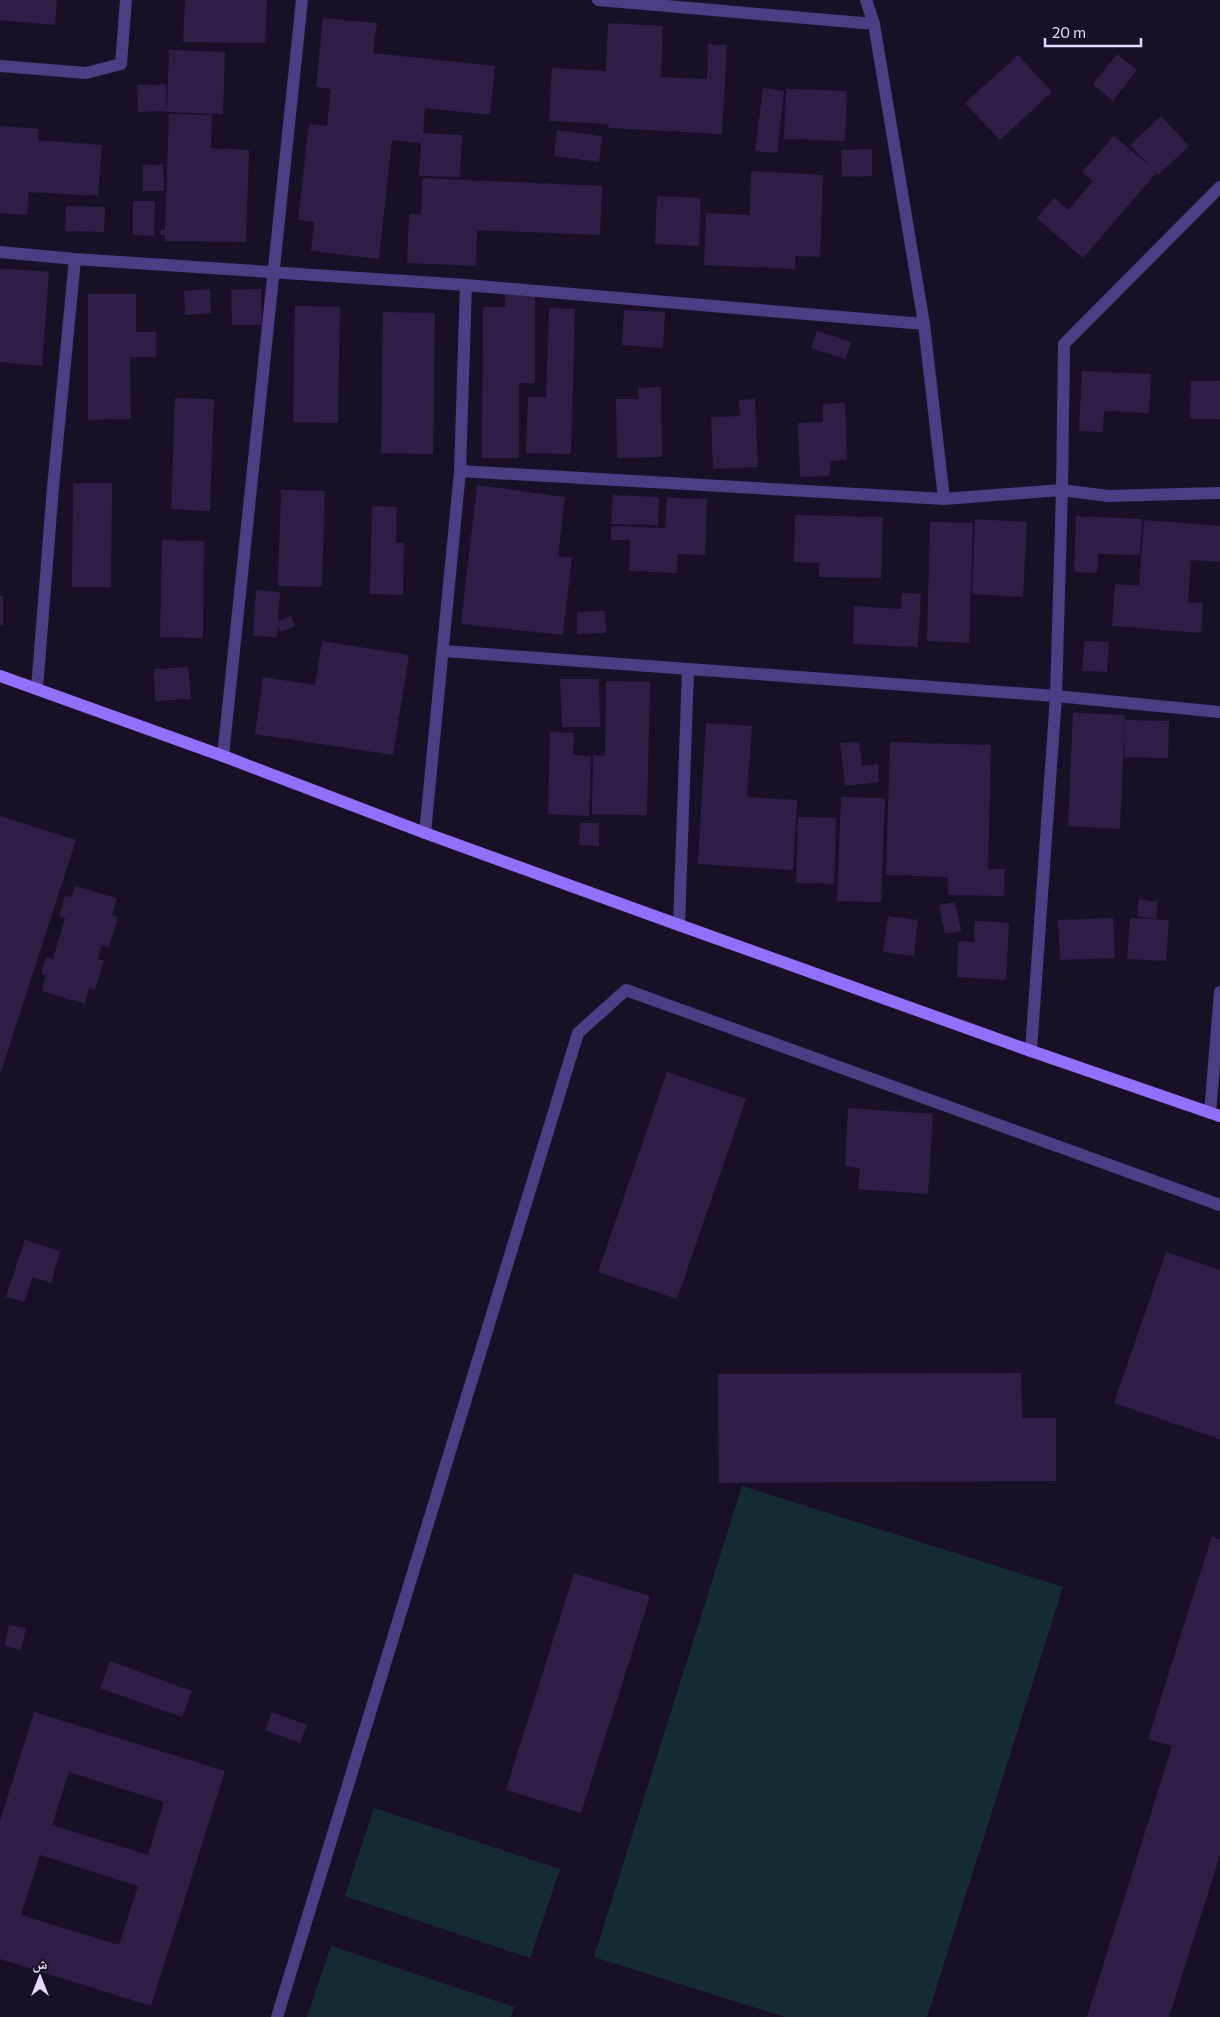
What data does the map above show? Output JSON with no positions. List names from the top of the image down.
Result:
{
  "scale_bar": "20 m",
  "north": "top"
}
